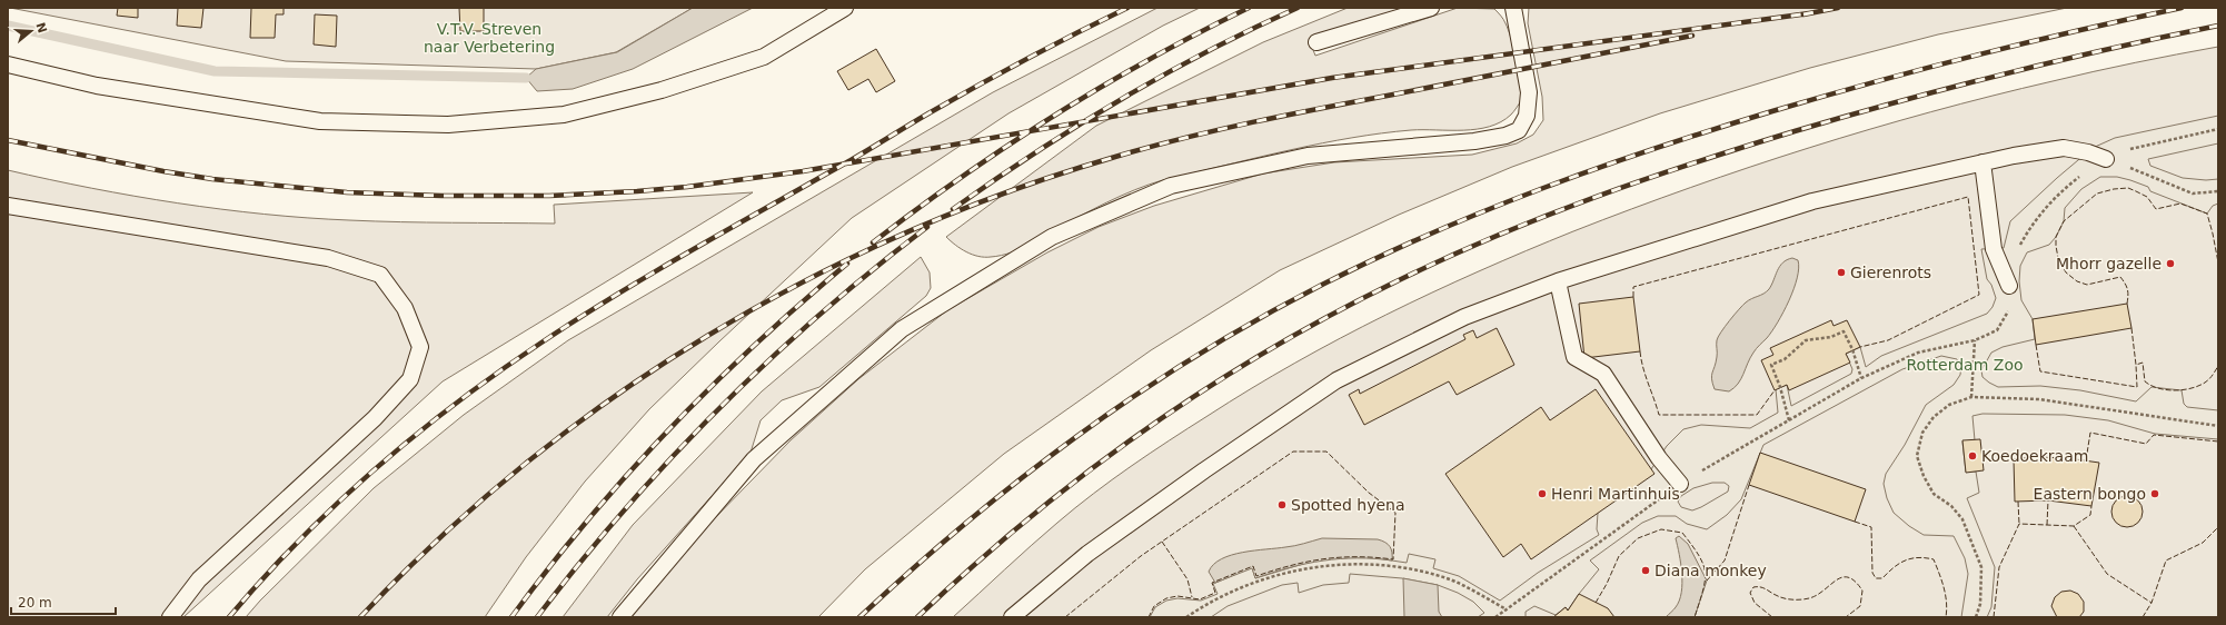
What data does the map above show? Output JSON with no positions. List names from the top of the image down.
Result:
{
  "parks": ["V.T.V. Streven naar Verbetering", "Rotterdam Zoo"],
  "places": [
    "Mhorr gazelle",
    "Gierenrots",
    "Koedoekraam",
    "Henri Martinhuis",
    "Eastern bongo",
    "Spotted hyena",
    "Diana monkey"
  ],
  "scale_bar": "20 m",
  "north": "right"
}
